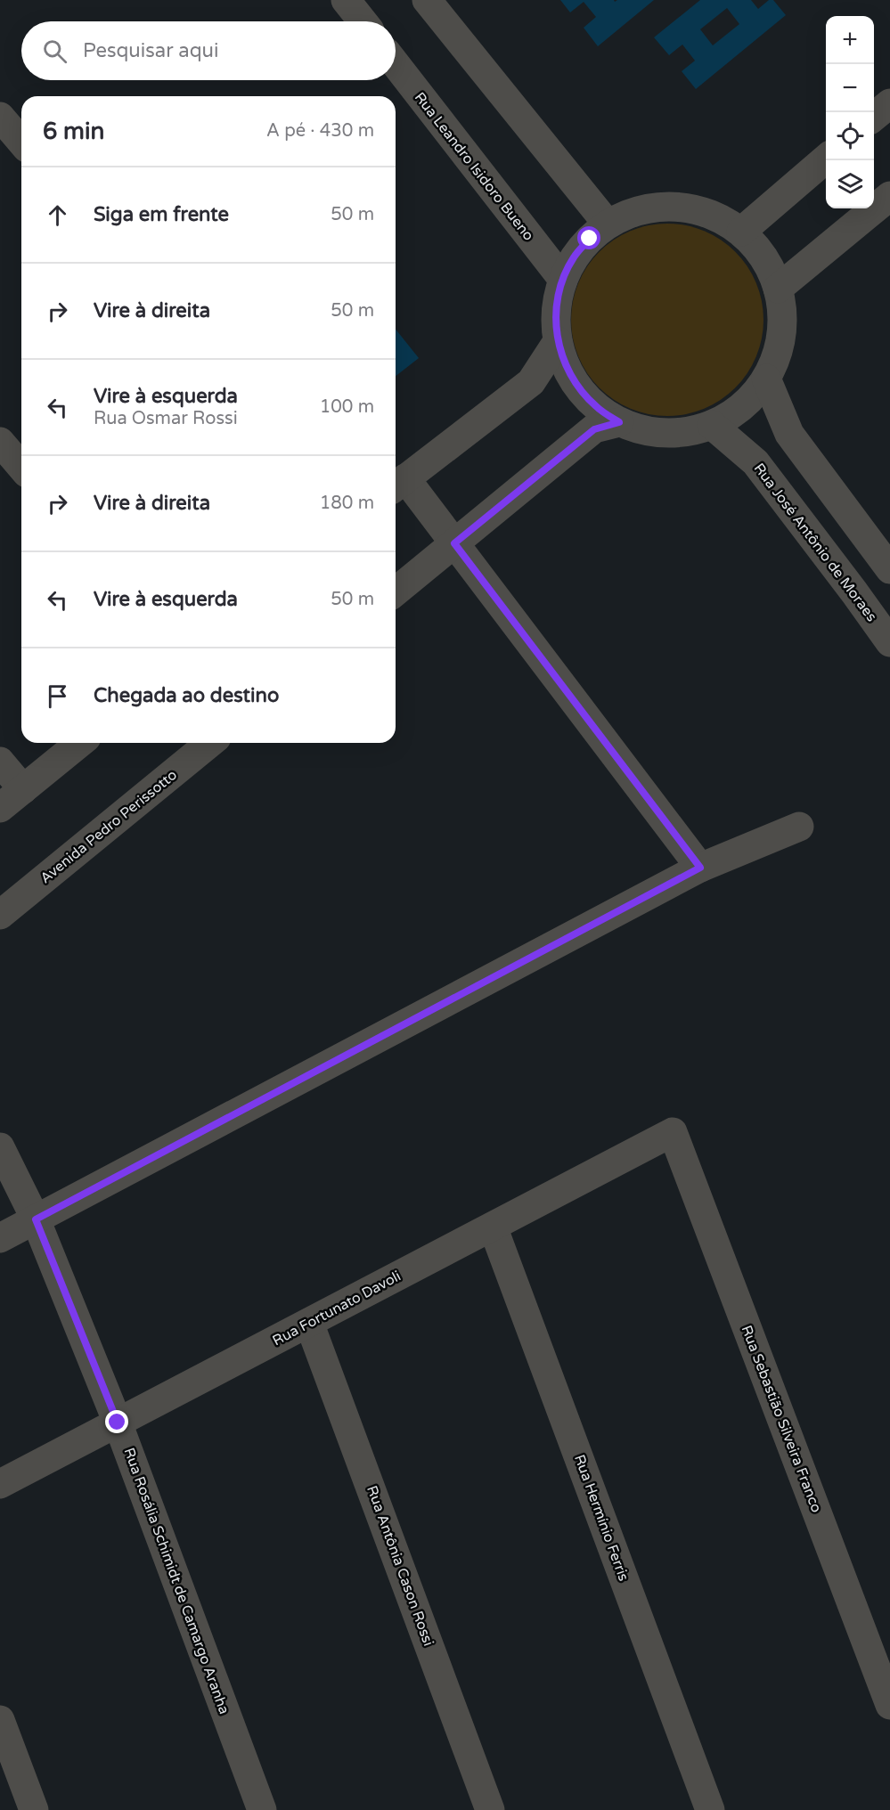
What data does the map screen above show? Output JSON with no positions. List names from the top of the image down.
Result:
{
  "streets": {
    "street": [
      "Rua Leandro Isidoro Bueno",
      "Rua José Antônio de Moraes",
      "Avenida Pedro Perissotto",
      "Rua Fortunato Davoli",
      "Rua Sebastião Silveira Franco",
      "Rua Hermínio Ferris",
      "Rua Antônia Cason Rossi",
      "Rua Rosália Schimidt de Camargo Aranha"
    ]
  },
  "crossings": [
    ["Rua Fortunato Davoli", "Rua Sebastião Silveira Franco"],
    ["Rua Fortunato Davoli", "Rua Hermínio Ferris"],
    ["Rua Fortunato Davoli", "Rua Antônia Cason Rossi"],
    ["Rua Fortunato Davoli", "Rua Rosália Schimidt de Camargo Aranha"]
  ],
  "page": {
    "map_buttons": ["+", "−"],
    "search": "Pesquisar aqui",
    "heading": ["6 min", "A pé · 430 m"],
    "list": [
      ["Siga em frente", "50 m"],
      ["Vire à direita", "50 m"],
      ["Vire à esquerda", "Rua Osmar Rossi", "100 m"],
      ["Vire à direita", "180 m"],
      ["Vire à esquerda", "50 m"],
      "Chegada ao destino"
    ]
  }
}
